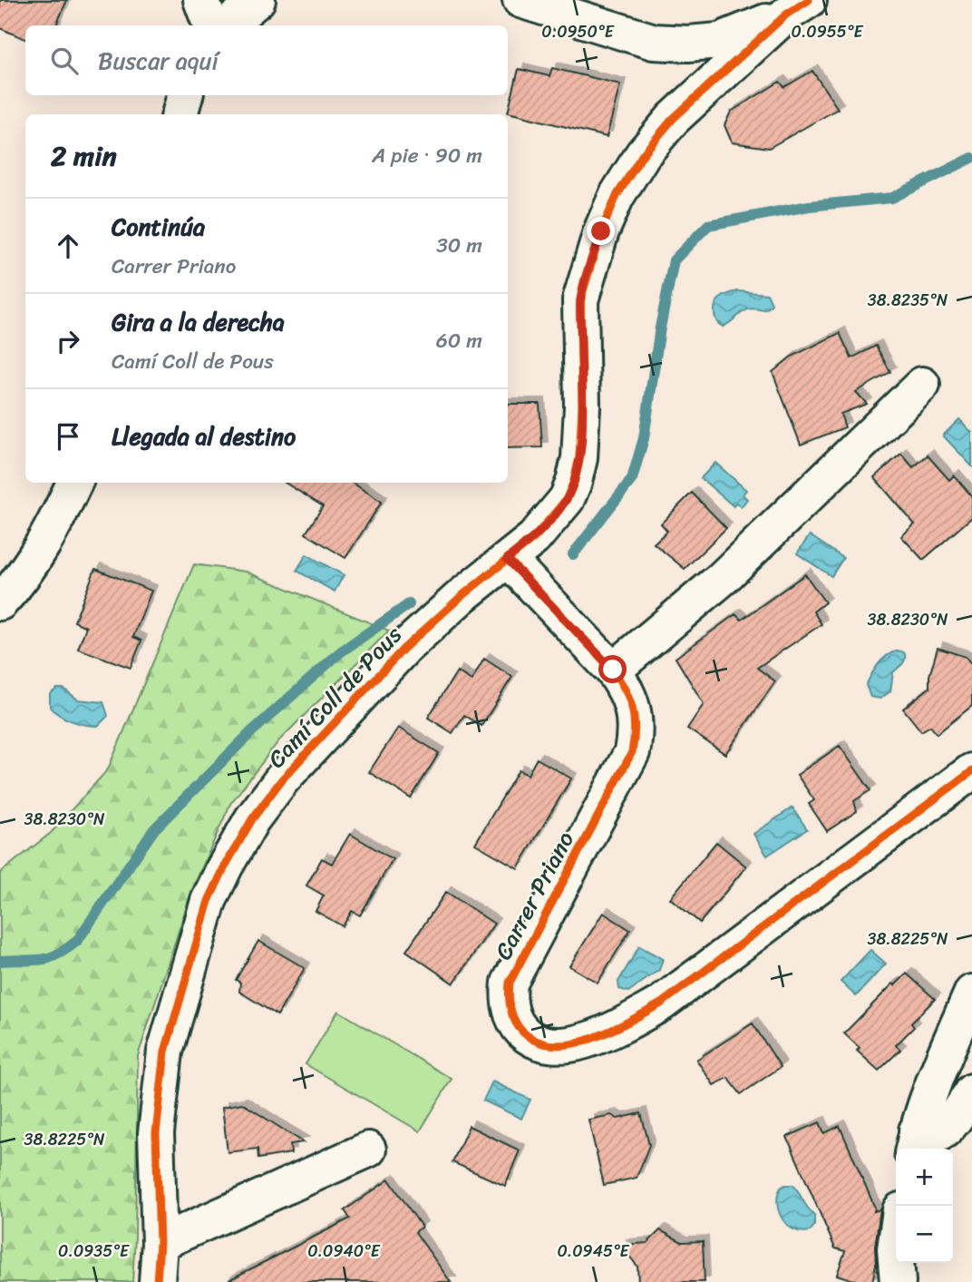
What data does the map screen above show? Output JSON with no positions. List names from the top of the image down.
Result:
{
  "streets": {
    "street": ["Camí Coll de Pous", "Carrer Priano"]
  },
  "crossings": [
    ["Camí Coll de Pous", "Carrer Priano"]
  ],
  "page": {
    "search": "Buscar aquí",
    "heading": ["2 min", "A pie · 90 m"],
    "list": [
      ["Continúa", "Carrer Priano", "30 m"],
      ["Gira a la derecha", "Camí Coll de Pous", "60 m"],
      "Llegada al destino"
    ],
    "map_buttons": ["+", "−"]
  },
  "coordinates": [
    "0.0950°E",
    "0.0955°E",
    "38.8235°N",
    "38.8230°N",
    "38.8225°N",
    "0.0935°E",
    "0.0940°E",
    "0.0945°E"
  ]
}
